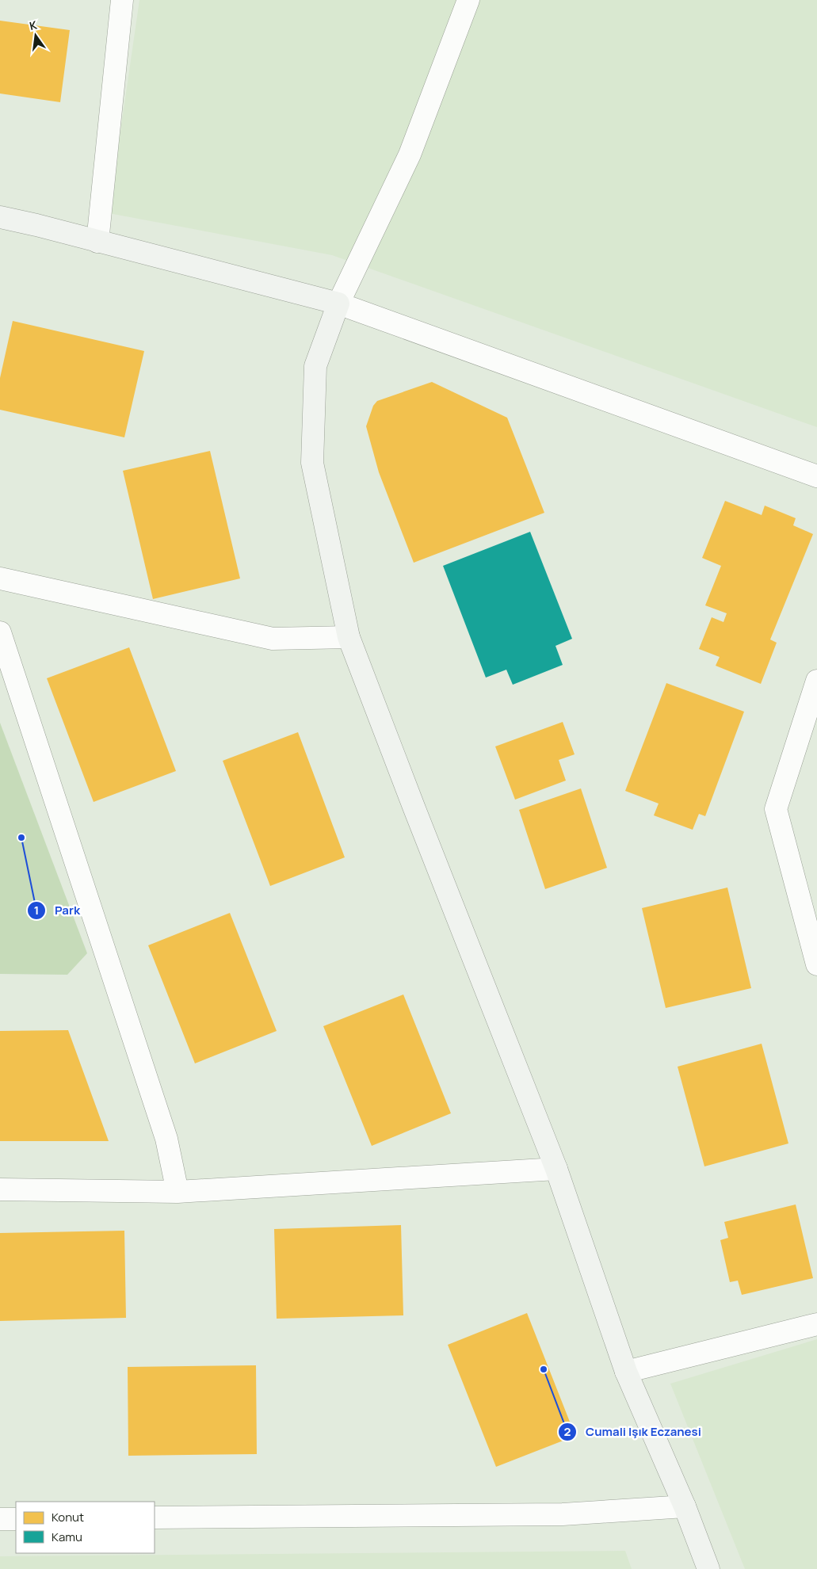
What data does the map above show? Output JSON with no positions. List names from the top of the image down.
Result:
{
  "places": ["Park", "Cumali Işık Eczanesi"],
  "legend": ["Konut", "Kamu"],
  "north": "top"
}
